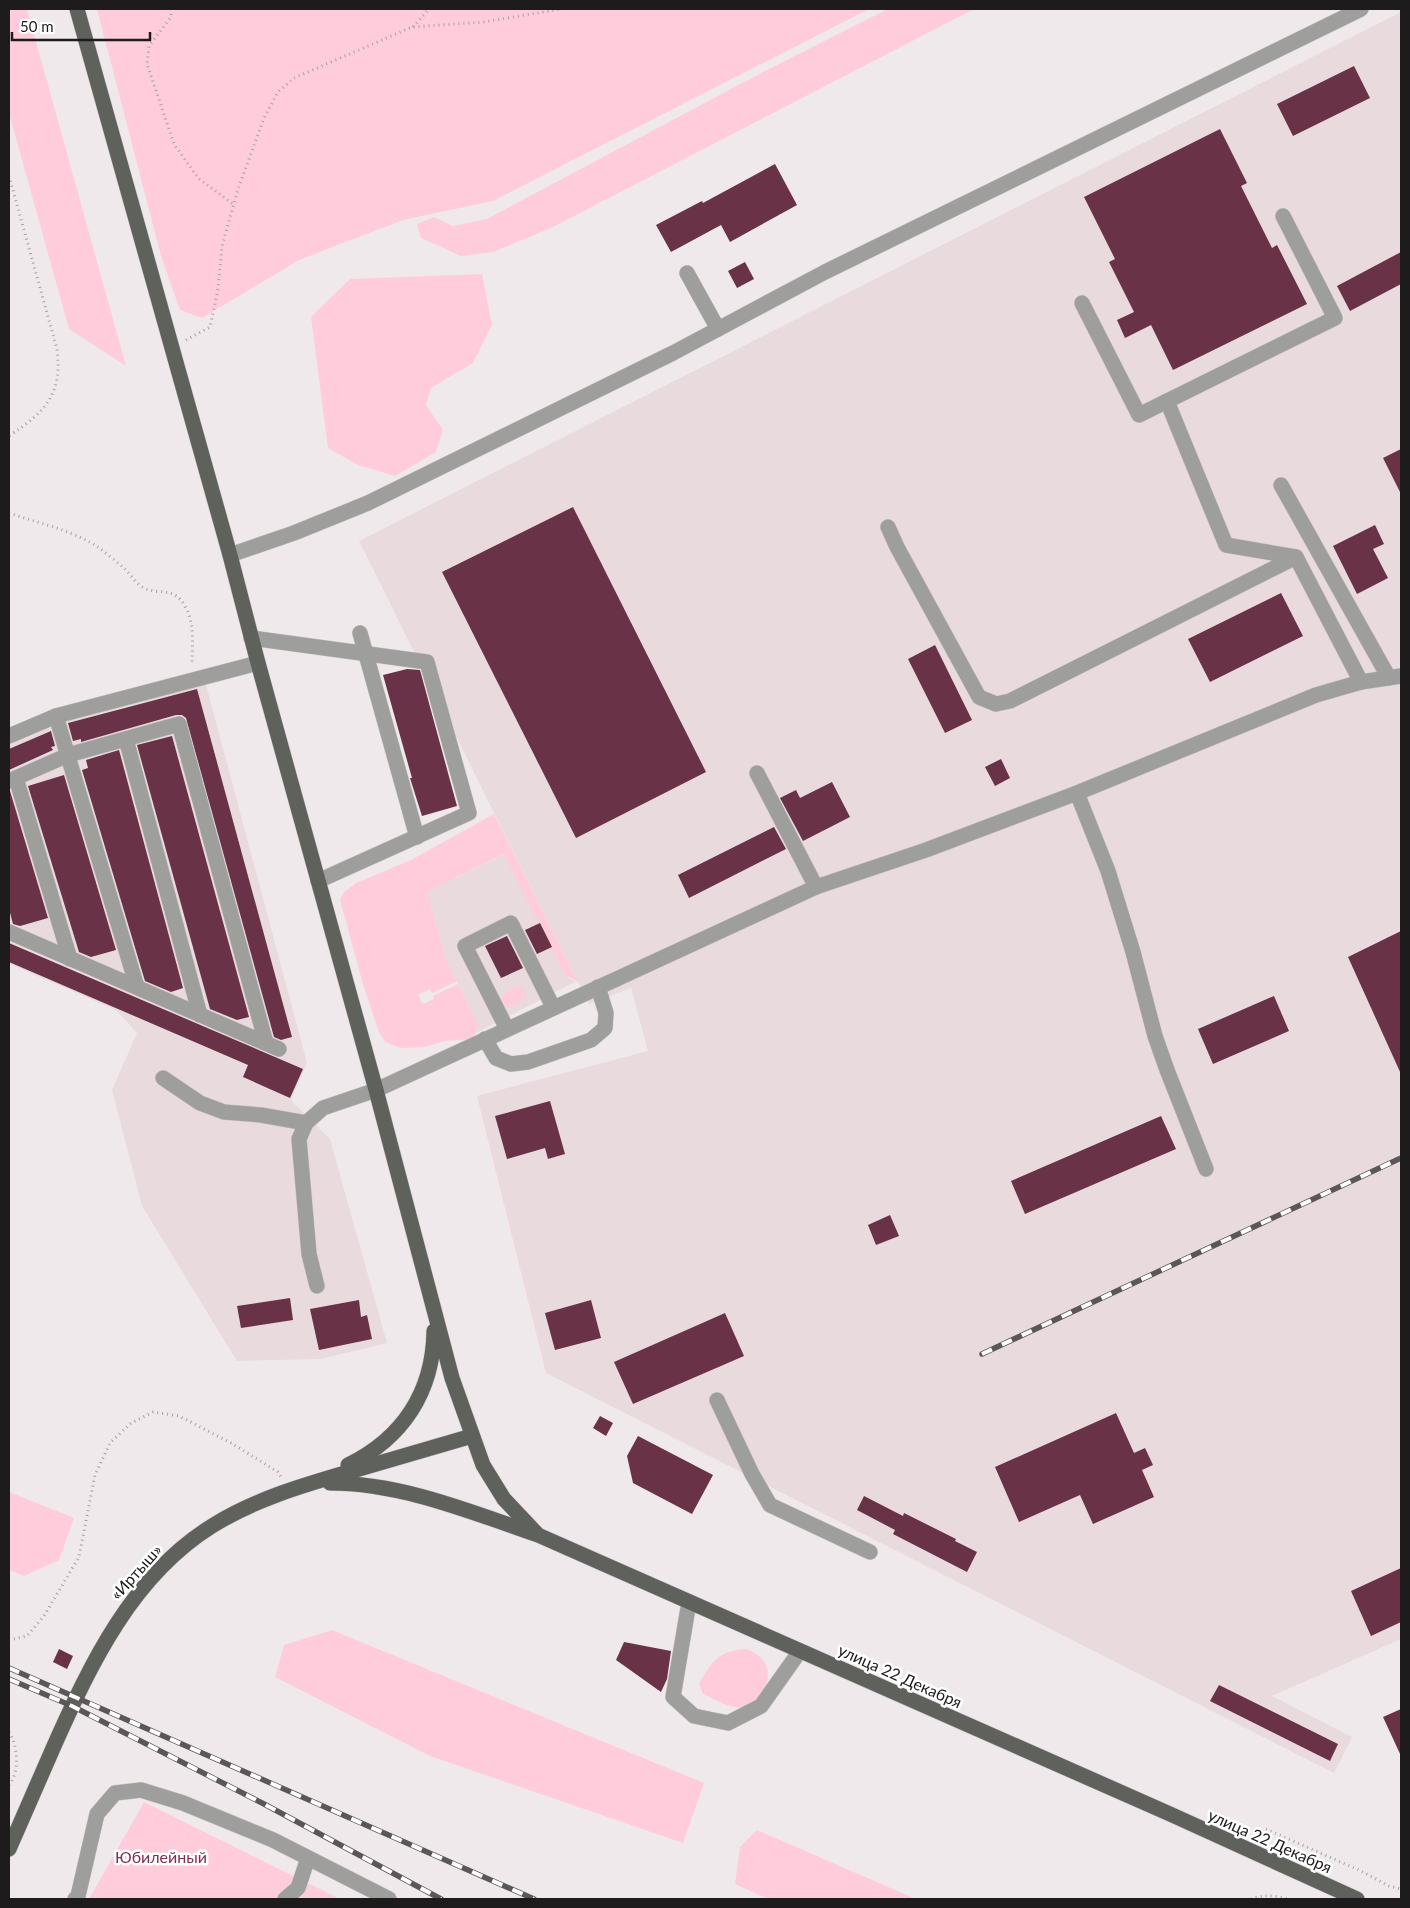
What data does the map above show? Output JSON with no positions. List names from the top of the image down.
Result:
{
  "streets": {
    "main road": ["«Иртыш»", "улица 22 Декабря"]
  },
  "crossings": [
    ["«Иртыш»", "улица 22 Декабря"]
  ],
  "parks": ["Юбилейный"],
  "scale_bar": "50 m"
}
